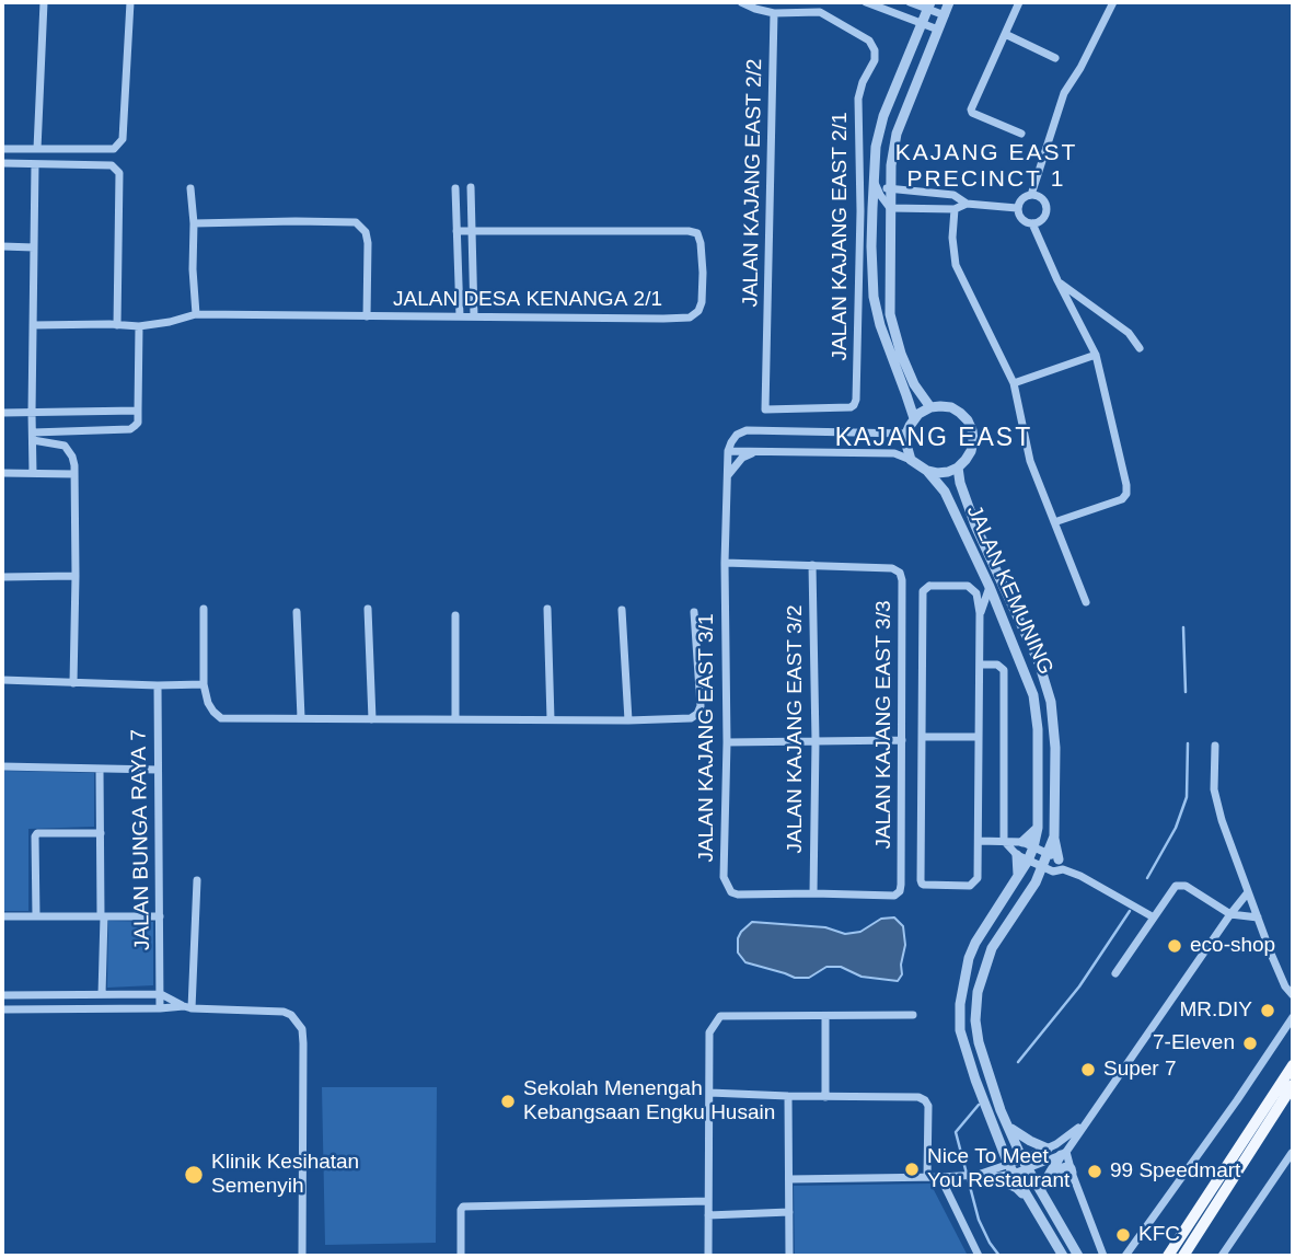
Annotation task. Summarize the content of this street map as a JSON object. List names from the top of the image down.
{
  "streets": {
    "street": [
      "JALAN KAJANG EAST 2/2",
      "JALAN KAJANG EAST 2/1",
      "JALAN DESA KENANGA 2/1",
      "JALAN KEMUNING",
      "JALAN KAJANG EAST 3/3",
      "JALAN KAJANG EAST 3/2",
      "JALAN KAJANG EAST 3/1",
      "JALAN BUNGA RAYA 7"
    ]
  },
  "crossings": [
    ["JALAN KAJANG EAST 2/2", "JALAN KAJANG EAST 2/1"],
    ["JALAN KAJANG EAST 3/3", "JALAN KAJANG EAST 3/2"],
    ["JALAN KAJANG EAST 3/3", "JALAN KAJANG EAST 3/1"],
    ["JALAN KAJANG EAST 3/2", "JALAN KAJANG EAST 3/1"]
  ],
  "districts": ["KAJANG EAST PRECINCT 1", "KAJANG EAST"],
  "places": [
    "eco-shop",
    "MR.DIY",
    "7-Eleven",
    "Super 7",
    "Sekolah Menengah Kebangsaan Engku Husain",
    "Nice To Meet You Restaurant",
    "99 Speedmart",
    "Klinik Kesihatan Semenyih",
    "KFC"
  ]
}
